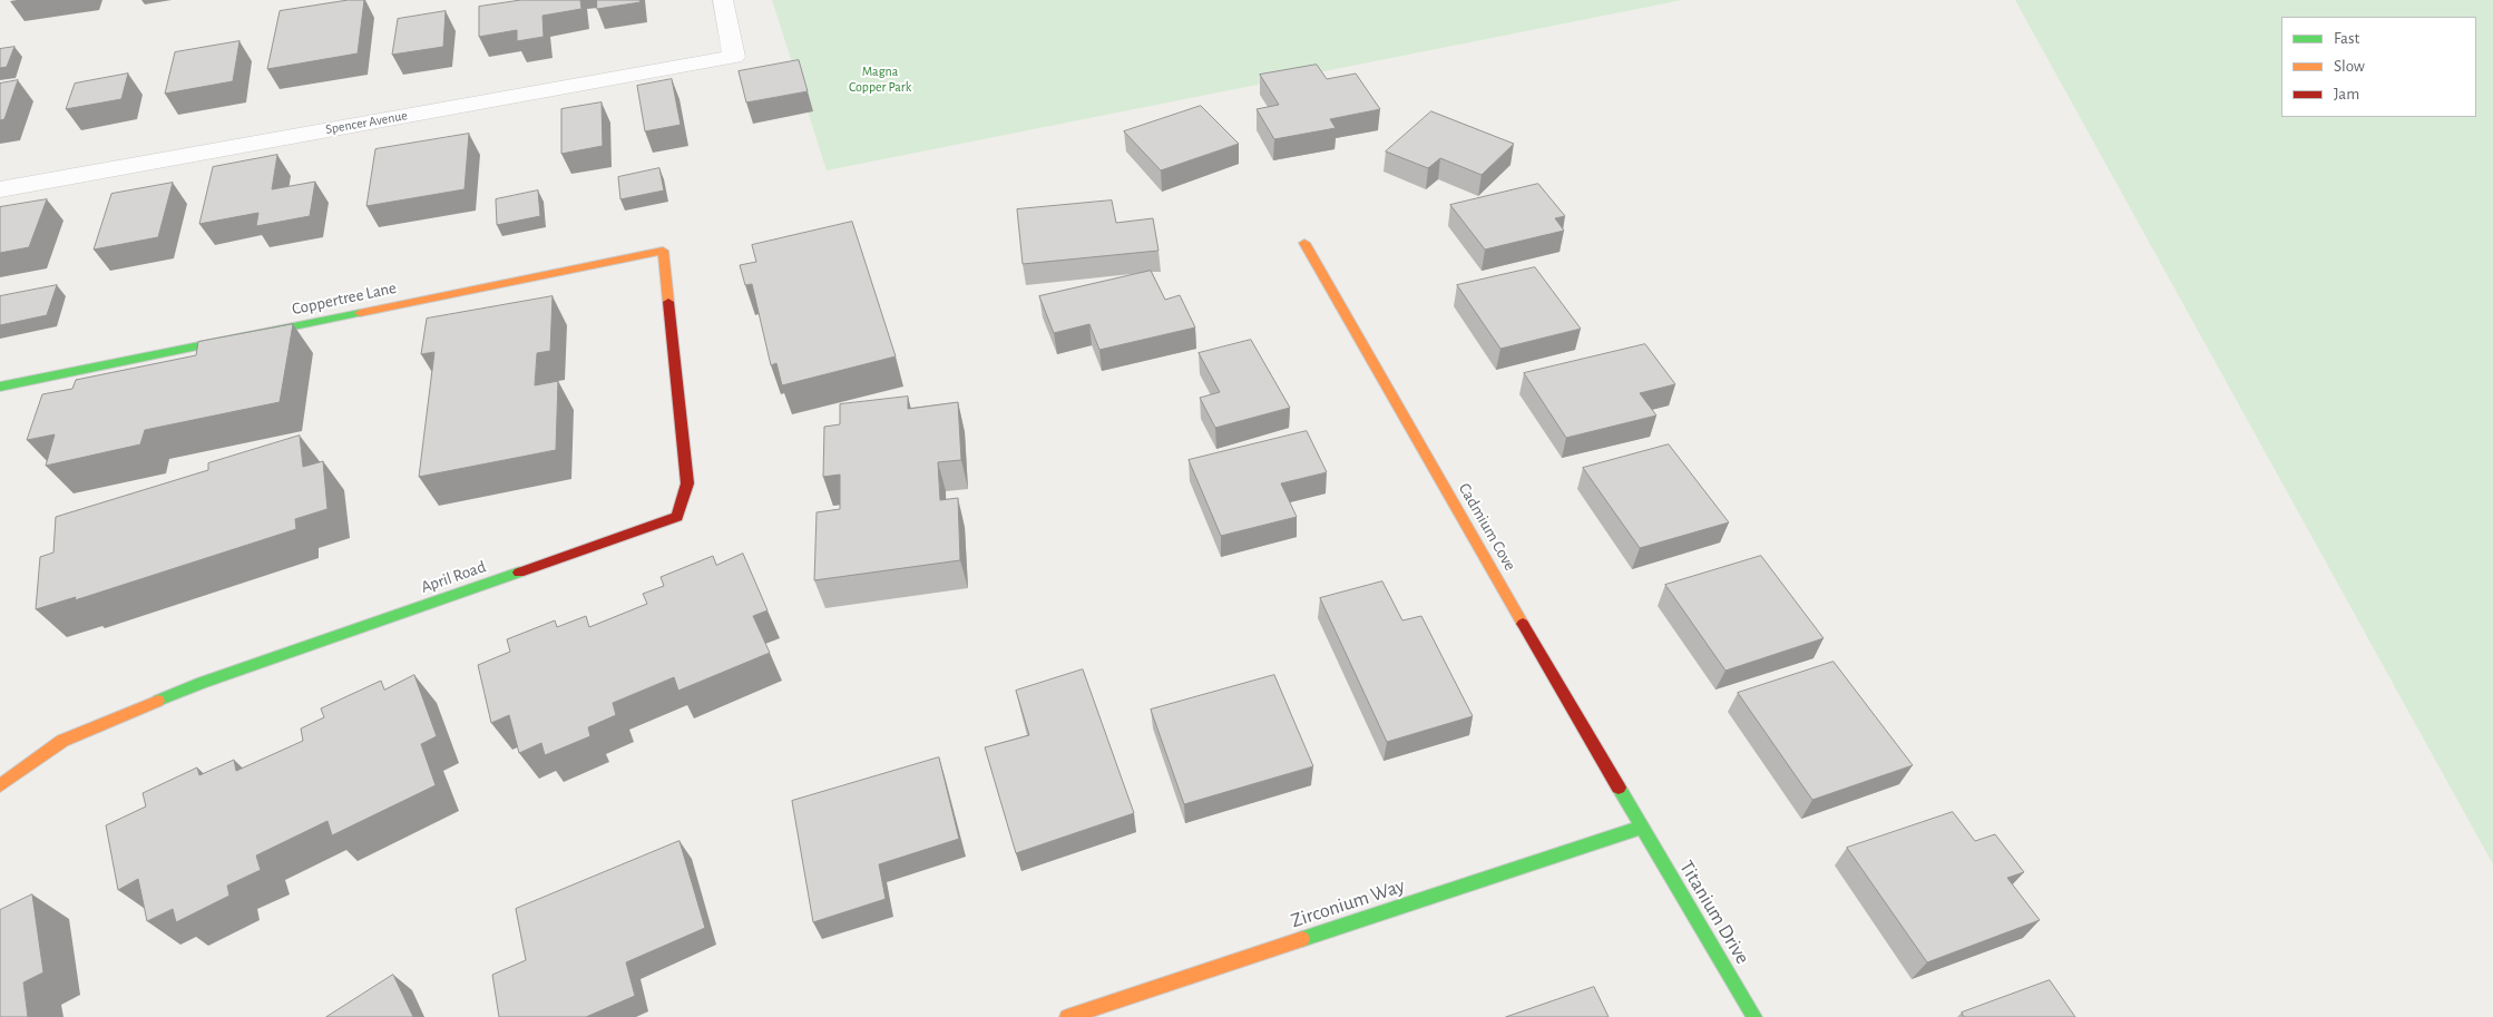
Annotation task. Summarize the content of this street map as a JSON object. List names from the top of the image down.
{
  "streets": {
    "street": [
      "Spencer Avenue",
      "Coppertree Lane",
      "Cadmium Cove",
      "April Road",
      "Zirconium Way",
      "Titanium Drive"
    ]
  },
  "crossings": [
    ["Coppertree Lane", "April Road"],
    ["Cadmium Cove", "Zirconium Way"],
    ["Cadmium Cove", "Titanium Drive"],
    ["Zirconium Way", "Titanium Drive"]
  ],
  "parks": ["Magna Copper Park"],
  "legend": ["Fast", "Slow", "Jam"]
}
